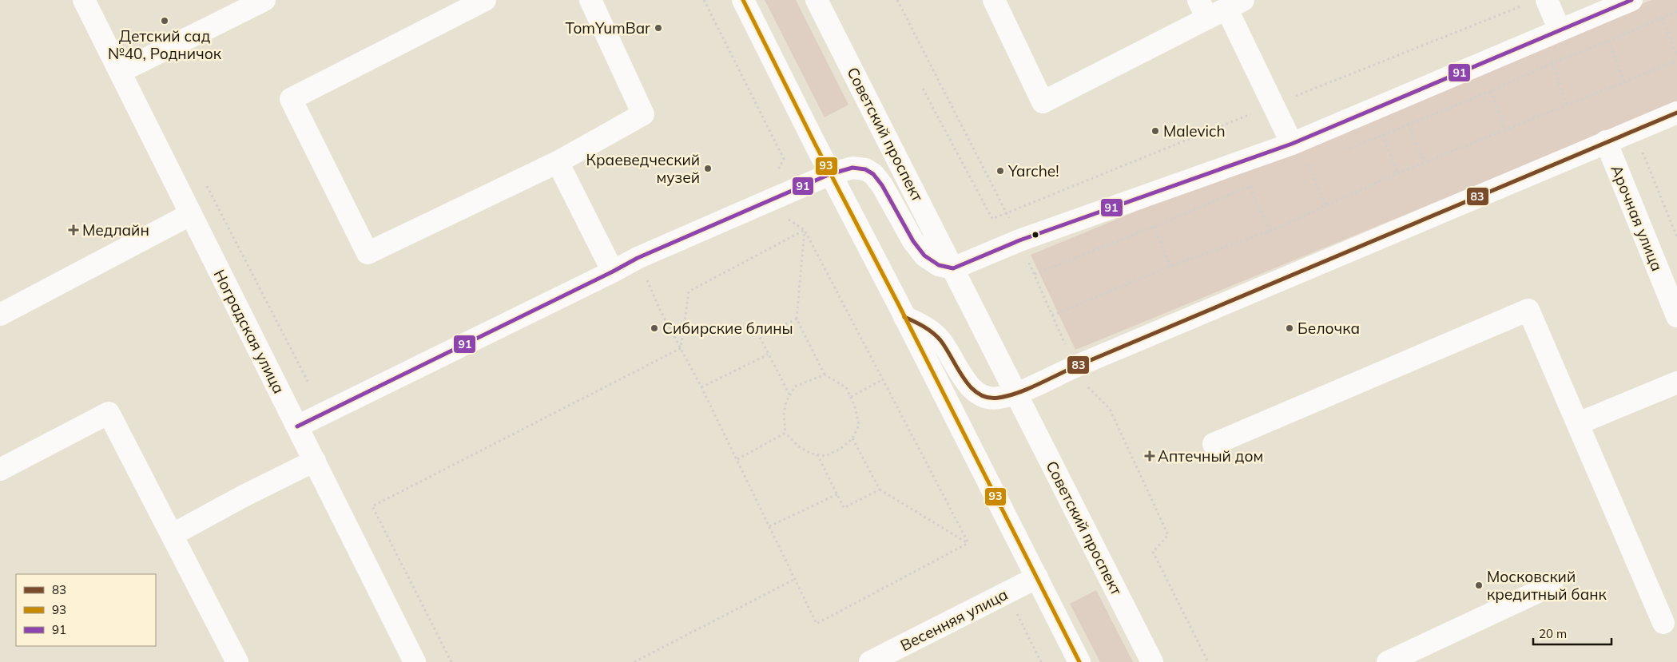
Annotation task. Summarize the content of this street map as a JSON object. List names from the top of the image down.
{
  "streets": {
    "street": [
      "Советский проспект",
      "Арочная улица",
      "Ноградская улица",
      "Весенняя улица"
    ]
  },
  "places": {
    "other": [
      "Детский сад №40, Родничок",
      "TomYumBar",
      "Malevich",
      "Краеведческий музей",
      "Yarche!",
      "Сибирские блины",
      "Белочка",
      "Московский кредитный банк"
    ],
    "health": ["Медлайн", "Аптечный дом"]
  },
  "lines": ["transit line 93", "transit line 91", "transit line 83"],
  "legend": ["83", "93", "91"],
  "scale_bar": "20 m"
}
